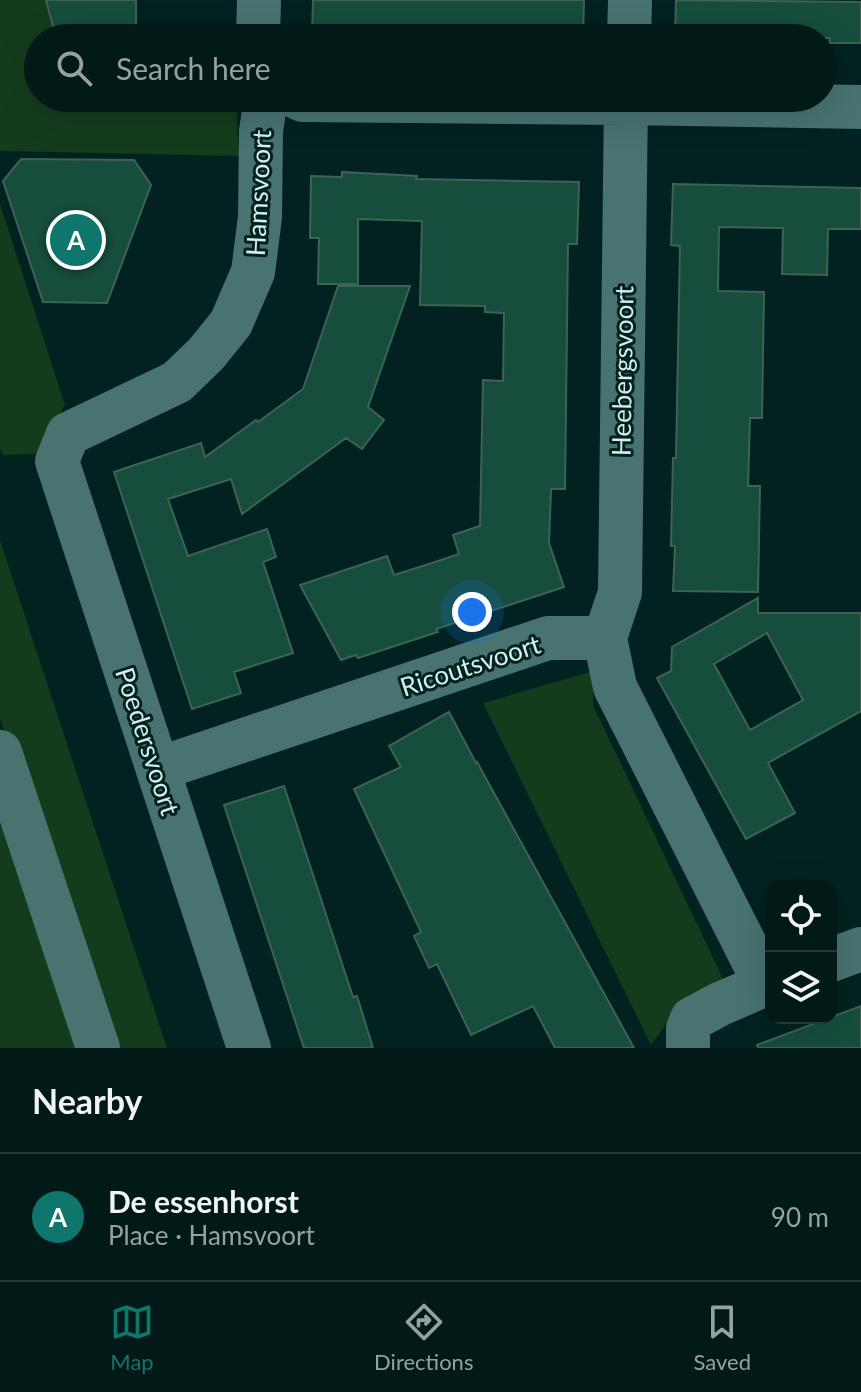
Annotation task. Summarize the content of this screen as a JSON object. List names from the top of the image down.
{
  "streets": {
    "street": [
      "Hamsvoort",
      "Heebergsvoort",
      "Ricoutsvoort",
      "Poedersvoort"
    ]
  },
  "crossings": [
    ["Hamsvoort", "Poedersvoort"],
    ["Heebergsvoort", "Ricoutsvoort"],
    ["Ricoutsvoort", "Poedersvoort"]
  ],
  "page": {
    "search": "Search here",
    "pins": "A",
    "heading": "Nearby",
    "list": [
      {
        "mark": "A",
        "name": "De essenhorst",
        "note": "Place · Hamsvoort",
        "value": "90 m"
      }
    ],
    "nav": ["Map", "Directions", "Saved"]
  }
}
